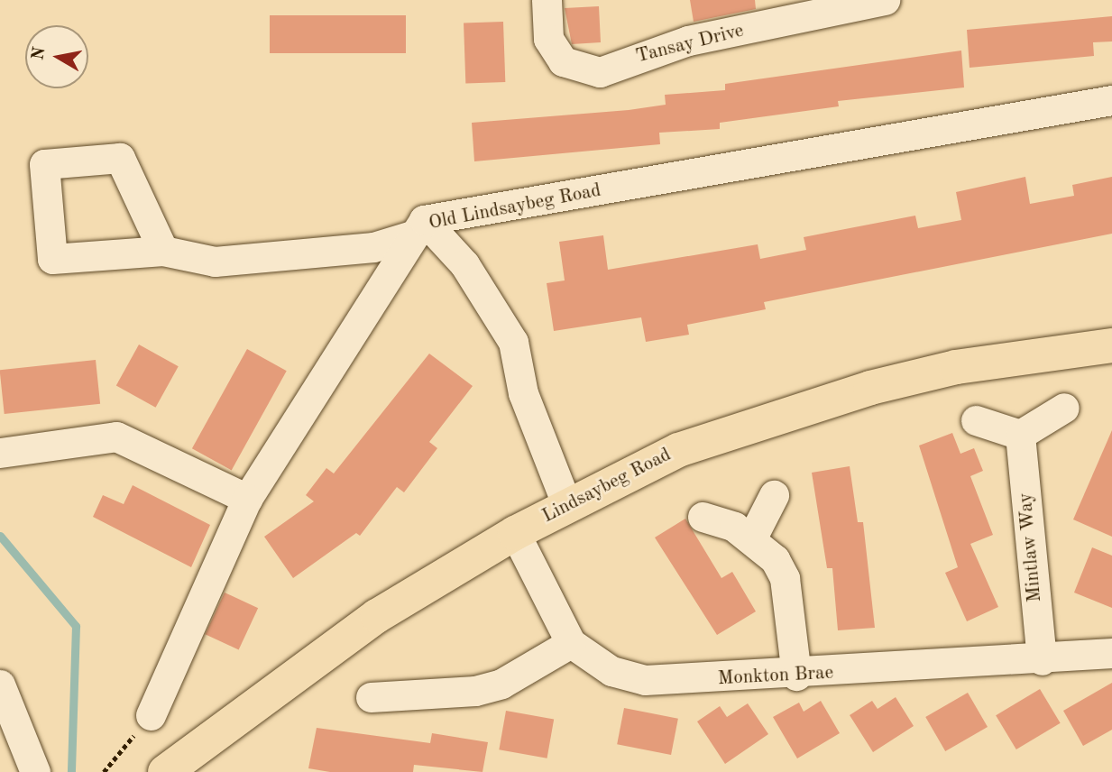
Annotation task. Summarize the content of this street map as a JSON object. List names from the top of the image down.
{
  "streets": {
    "main road": ["Lindsaybeg Road"],
    "street": [
      "Tansay Drive",
      "Old Lindsaybeg Road",
      "Mintlaw Way",
      "Monkton Brae"
    ]
  },
  "crossings": [
    ["Lindsaybeg Road", "Monkton Brae"],
    ["Mintlaw Way", "Monkton Brae"]
  ],
  "north": "left"
}
